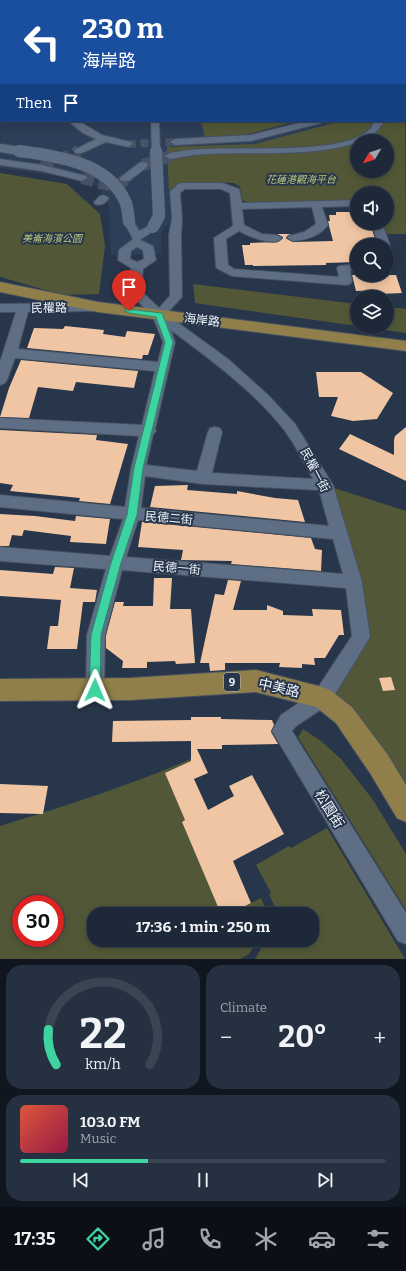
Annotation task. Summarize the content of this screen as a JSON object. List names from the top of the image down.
{
  "streets": {
    "main road": ["海岸路", "9", "中美路"],
    "street": [
      "民權路",
      "民權一街",
      "民德二街",
      "民德一街",
      "松園街"
    ]
  },
  "crossings": [
    ["民權路", "海岸路"],
    ["海岸路", "民權一街"],
    ["民權一街", "民德二街"],
    ["民權一街", "民德一街"],
    ["民權一街", "中美路"],
    ["民權一街", "松園街"],
    ["中美路", "松園街"]
  ],
  "parks": ["花蓮港觀海平台", "美崙海濱公園"],
  "north": "bottom left",
  "page": {
    "turn": ["230 m", "海岸路"],
    "then": "Then",
    "limit": "30",
    "trip": "17:36 · 1 min · 250 m",
    "tile": "Climate",
    "heat": ["−", "20°", "+"],
    "song": ["103.0 FM", "Music"],
    "tabs": "17:35",
    "gauge": ["22", "km/h"]
  }
}
